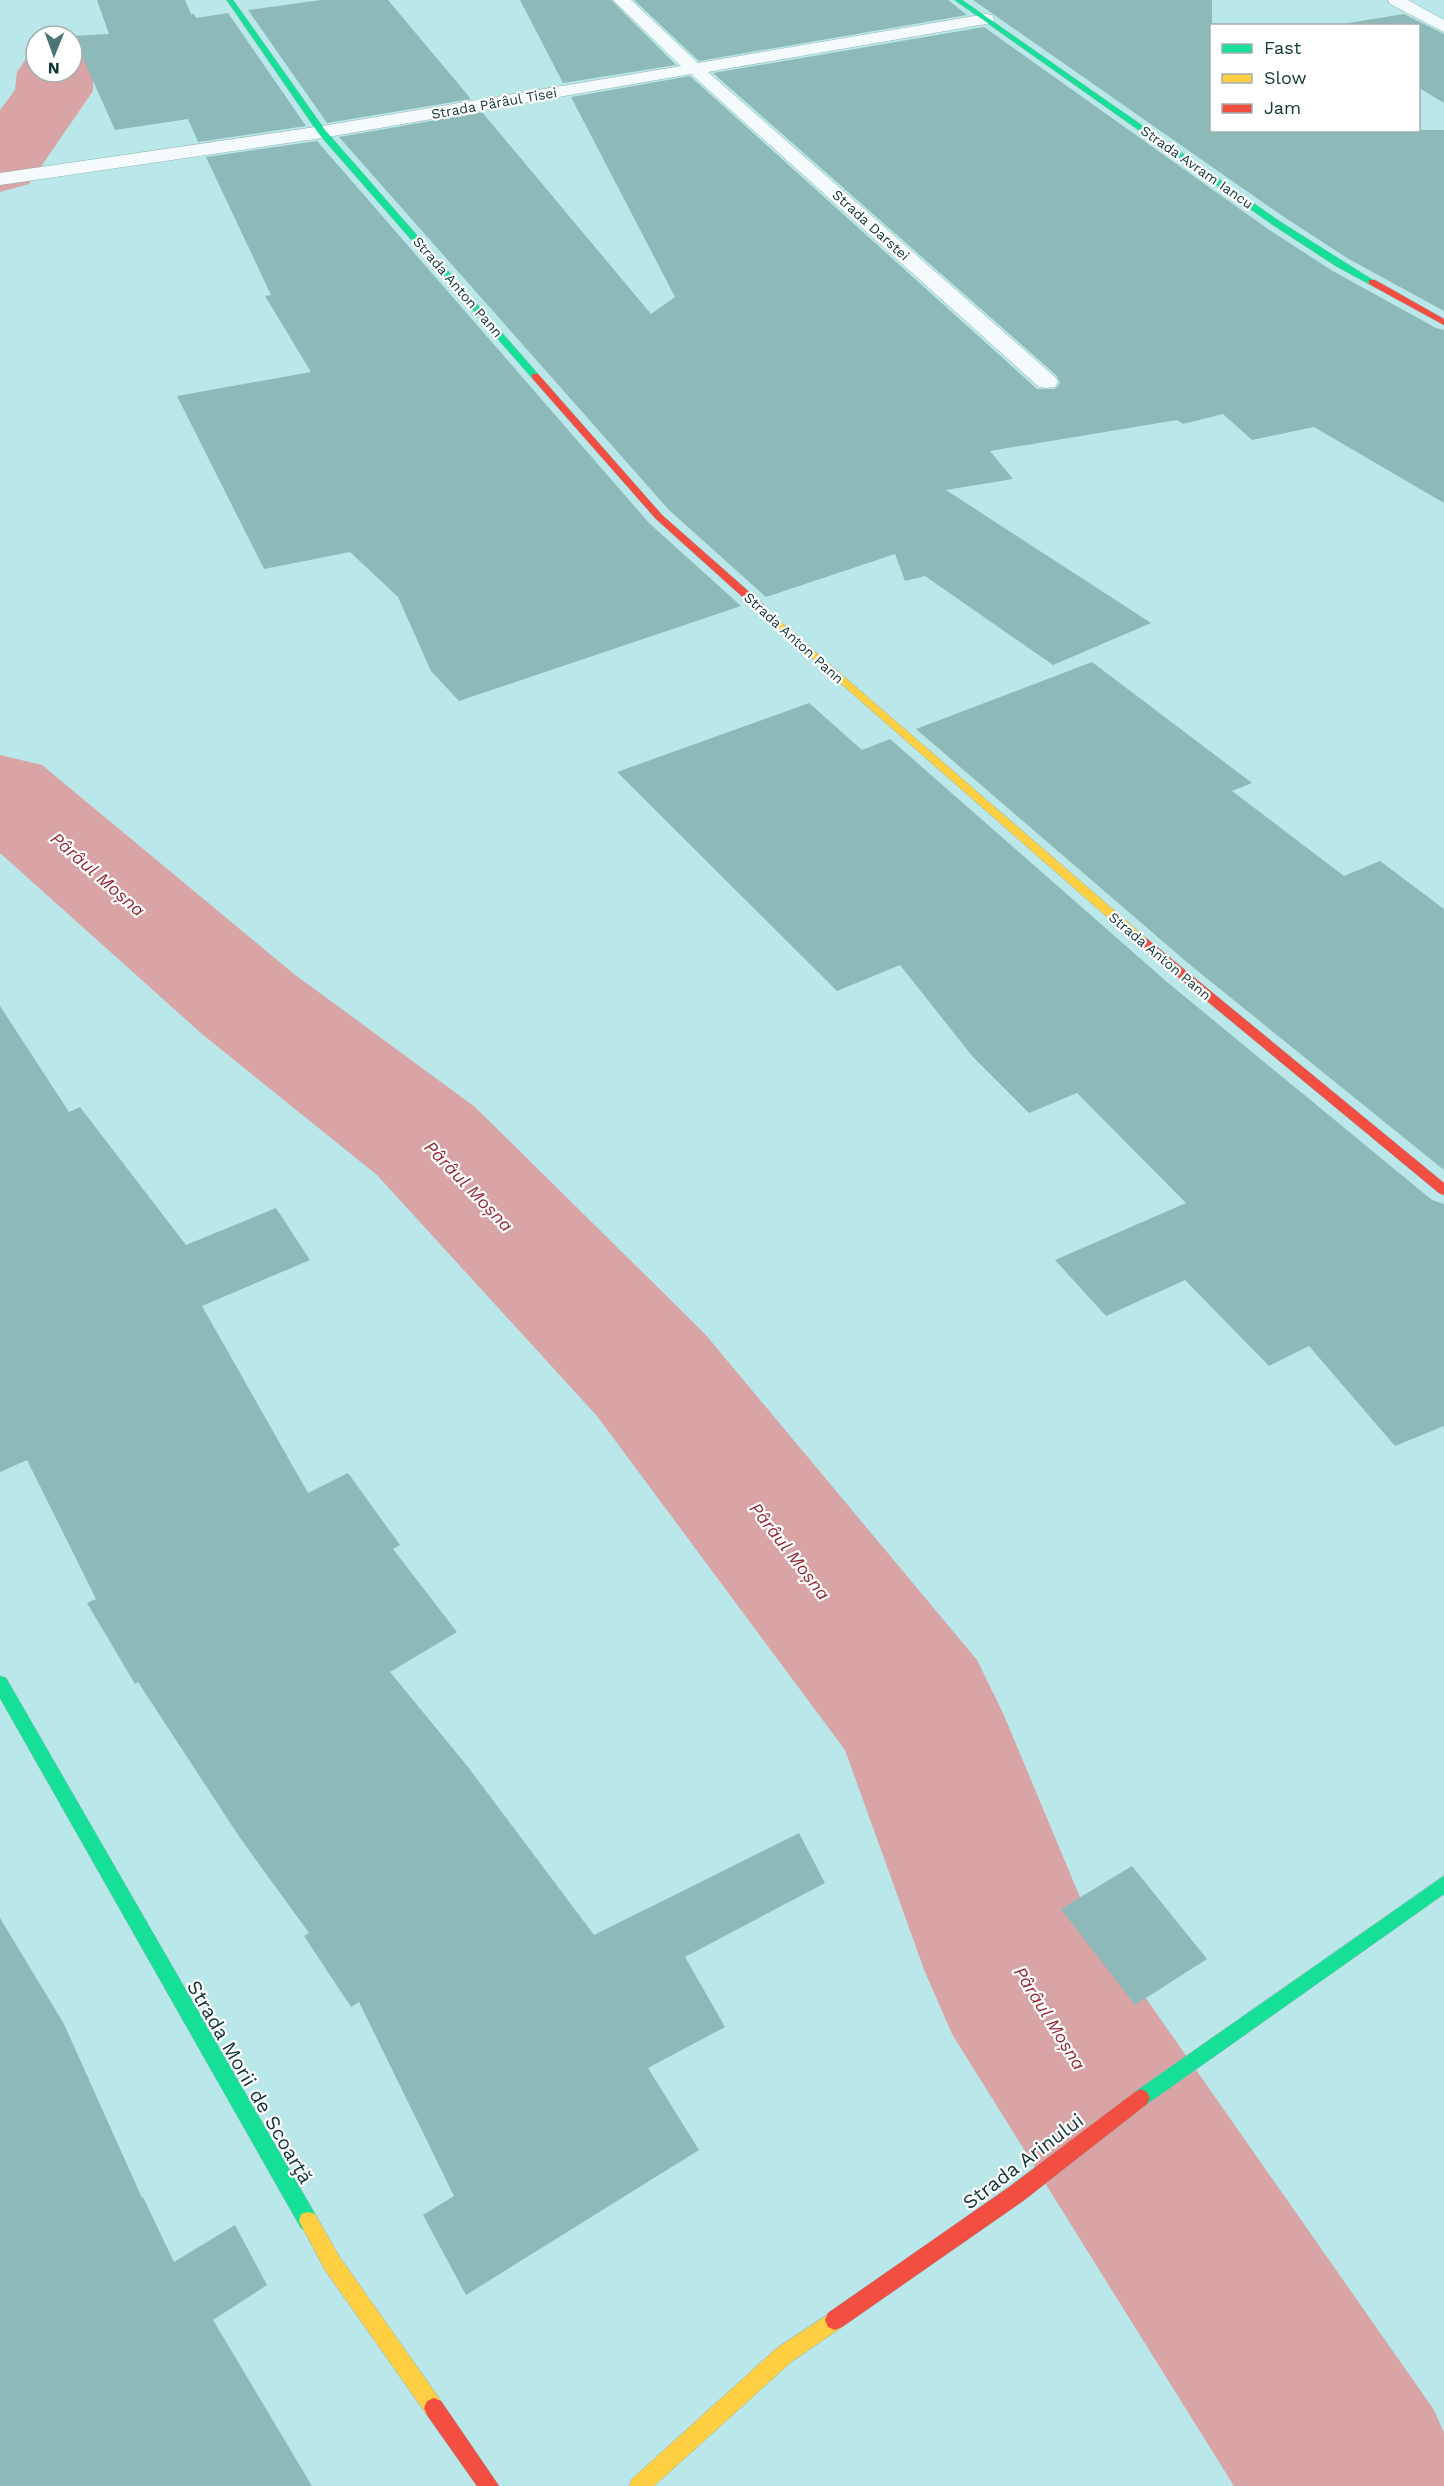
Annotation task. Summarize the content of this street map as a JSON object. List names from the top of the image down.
{
  "streets": {
    "street": [
      "Strada Pârâul Tisei",
      "Strada Avram Iancu",
      "Strada Darstei",
      "Strada Anton Pann",
      "Strada Morii de Scoarţă",
      "Strada Arinului"
    ]
  },
  "crossings": [
    ["Strada Pârâul Tisei", "Strada Avram Iancu"],
    ["Strada Pârâul Tisei", "Strada Darstei"],
    ["Strada Pârâul Tisei", "Strada Anton Pann"]
  ],
  "water": ["Pârâul Moșna"],
  "legend": ["Fast", "Slow", "Jam"],
  "north": "bottom"
}
